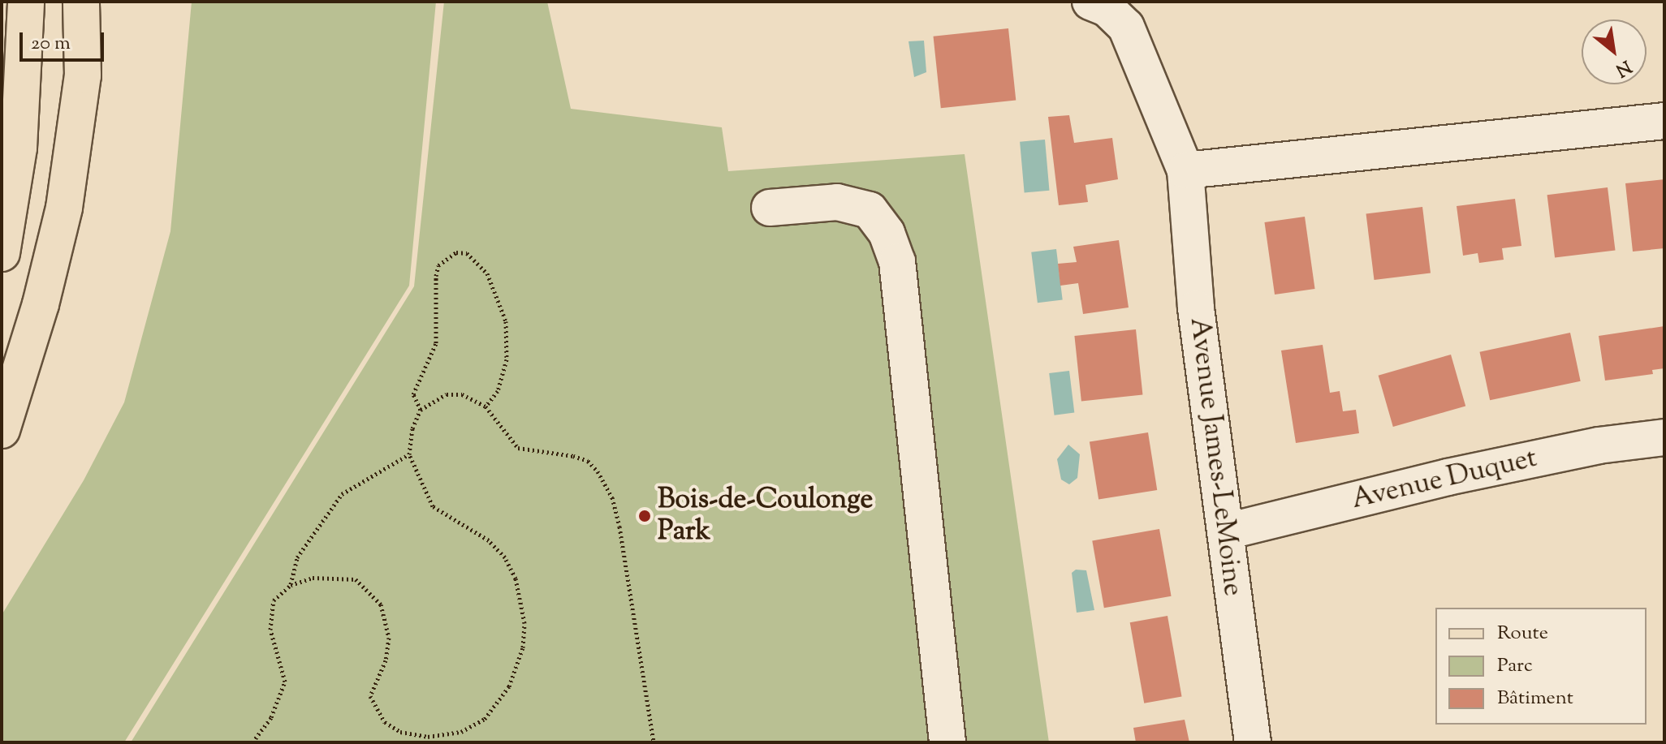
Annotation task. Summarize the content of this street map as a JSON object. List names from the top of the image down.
{
  "streets": {
    "street": ["Avenue James-LeMoine", "Avenue Duquet"]
  },
  "crossings": [
    ["Avenue James-LeMoine", "Avenue Duquet"]
  ],
  "places": ["Bois-de-Coulonge Park"],
  "legend": ["Route", "Parc", "Bâtiment"],
  "scale_bar": "20 m",
  "north": "bottom right"
}
